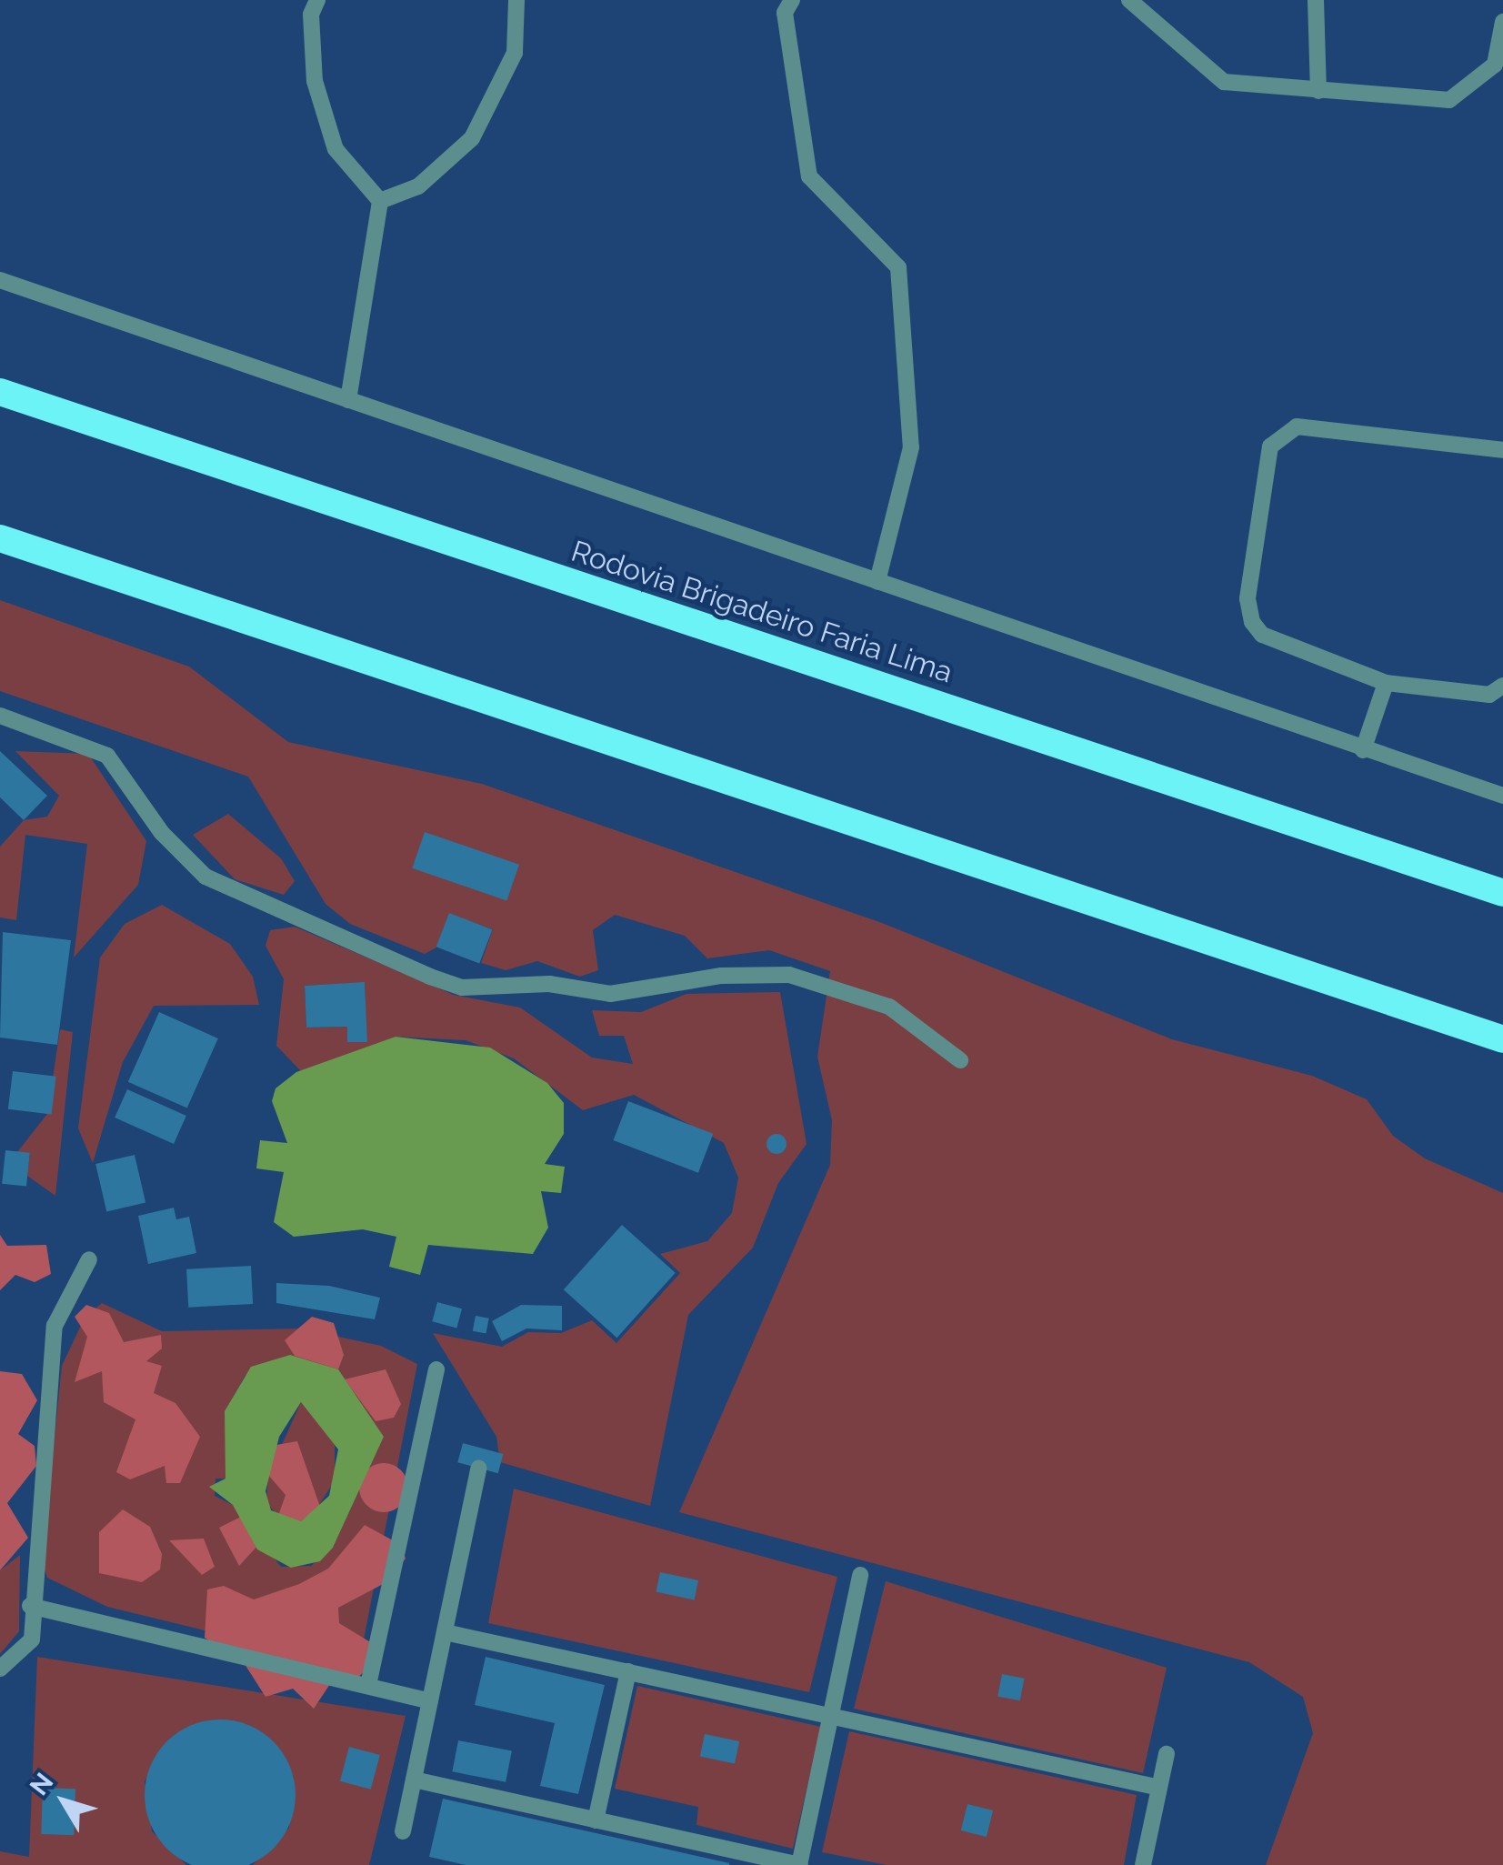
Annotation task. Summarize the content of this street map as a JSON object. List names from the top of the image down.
{
  "streets": {
    "highway": ["Rodovia Brigadeiro Faria Lima"]
  },
  "north": "top left"
}
